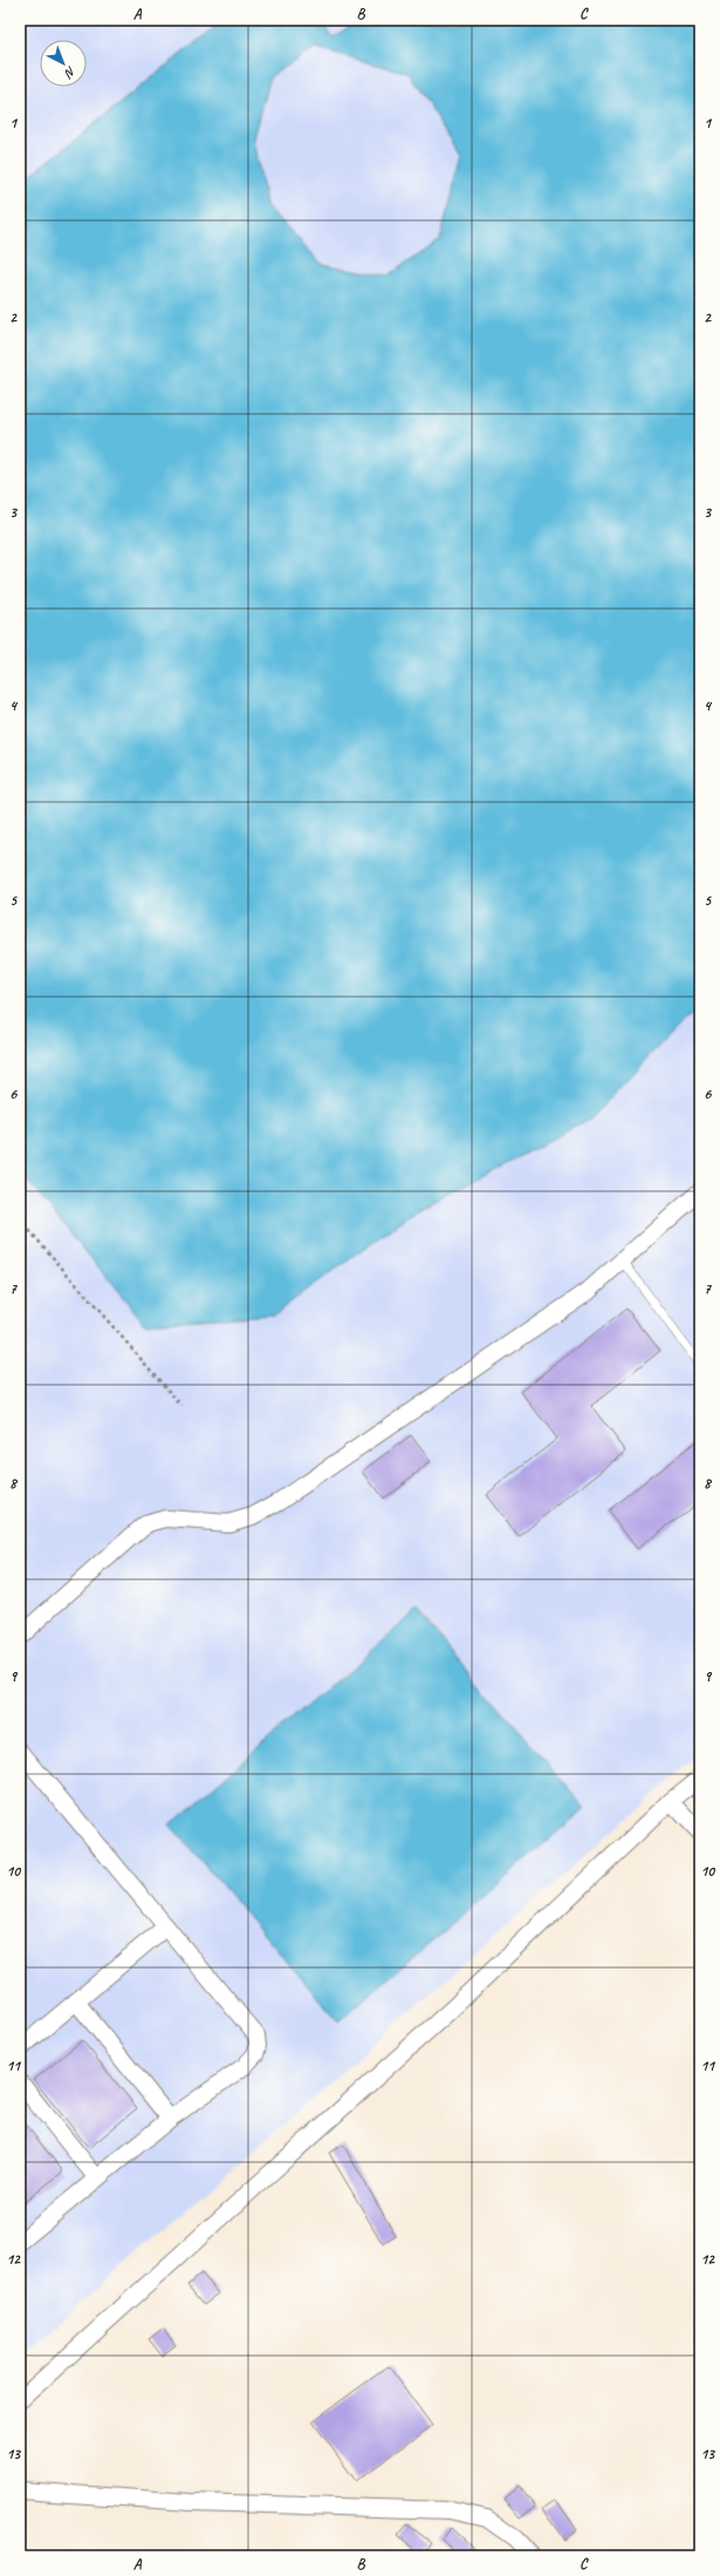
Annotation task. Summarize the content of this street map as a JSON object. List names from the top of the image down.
{
  "north": "bottom right",
  "grid": {
    "columns": ["A", "B", "C"],
    "rows": [
      "1",
      "2",
      "3",
      "4",
      "5",
      "6",
      "7",
      "8",
      "9",
      "10",
      "11",
      "12",
      "13"
    ]
  }
}
